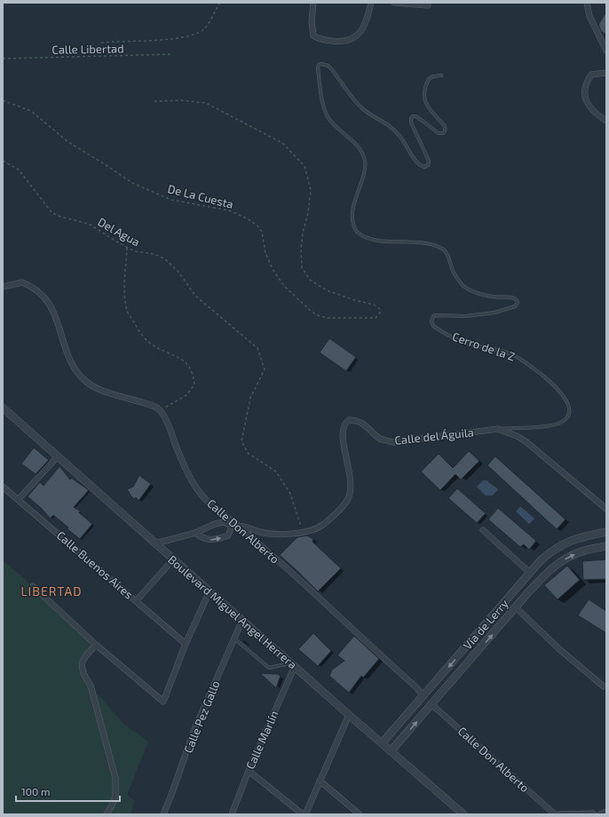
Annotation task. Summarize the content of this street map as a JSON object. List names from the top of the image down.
{
  "streets": {
    "street": [
      "Calle del Águila",
      "Calle Don Alberto",
      "Calle Buenos Aires",
      "Boulevard Miguel Angel Herrera",
      "Vía de Lerry",
      "Calle Pez Gallo",
      "Calle Marlín"
    ],
    "lane": ["Cerro de la Z"],
    "path": ["Calle Libertad", "De La Cuesta", "Del Agua"]
  },
  "crossings": [
    ["Del Agua", "Calle del Águila"],
    ["Cerro de la Z", "Calle del Águila"],
    ["Calle del Águila", "Calle Don Alberto"],
    ["Calle Don Alberto", "Vía de Lerry"],
    ["Boulevard Miguel Angel Herrera", "Vía de Lerry"],
    ["Boulevard Miguel Angel Herrera", "Calle Pez Gallo"],
    ["Boulevard Miguel Angel Herrera", "Calle Marlín"]
  ],
  "districts": ["LIBERTAD"],
  "scale_bar": "100 m"
}
